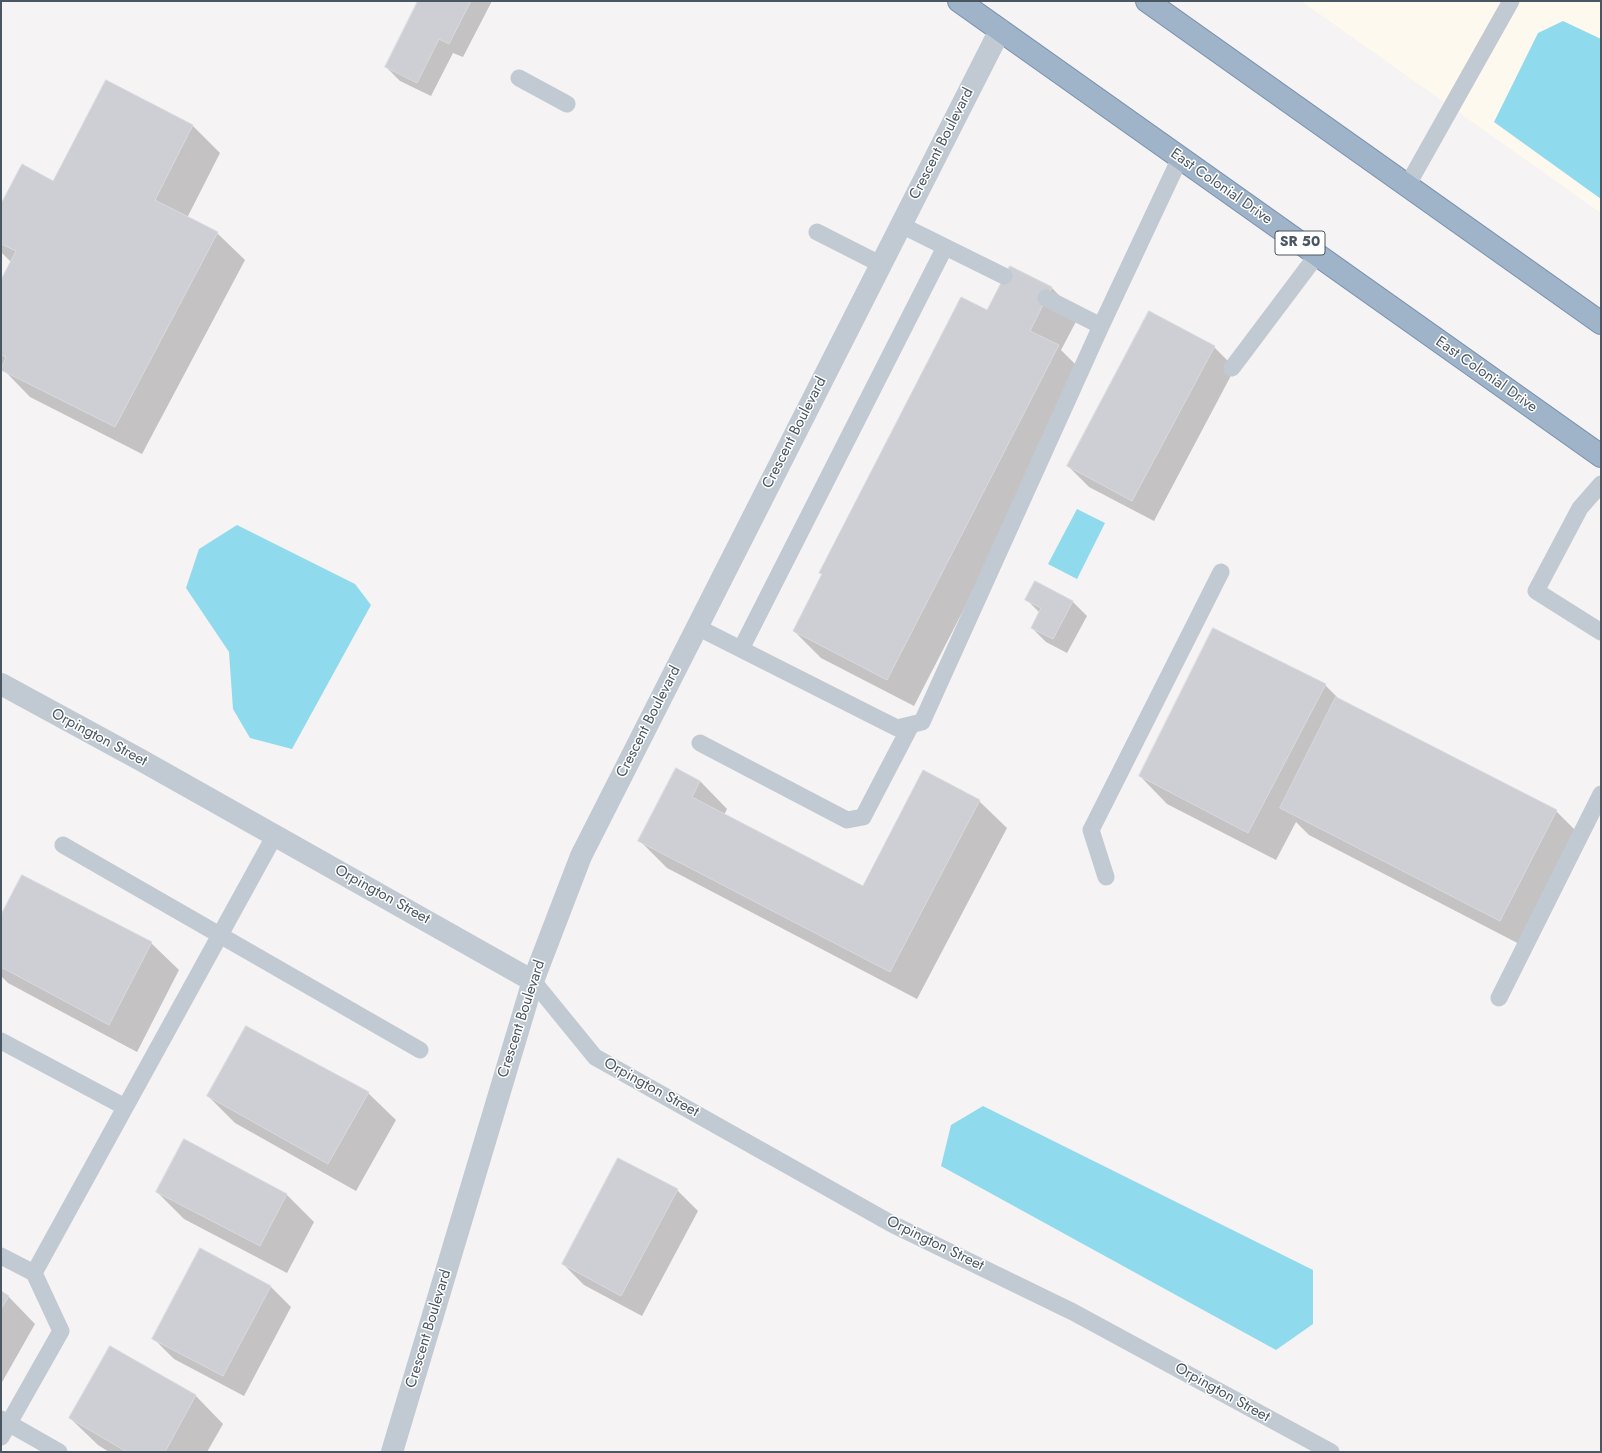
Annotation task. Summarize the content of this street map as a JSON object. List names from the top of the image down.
{
  "streets": {
    "highway": ["East Colonial Drive", "SR 50"],
    "street": ["Crescent Boulevard", "Orpington Street"]
  },
  "crossings": [
    ["Crescent Boulevard", "East Colonial Drive"],
    ["Crescent Boulevard", "Orpington Street"]
  ]
}
